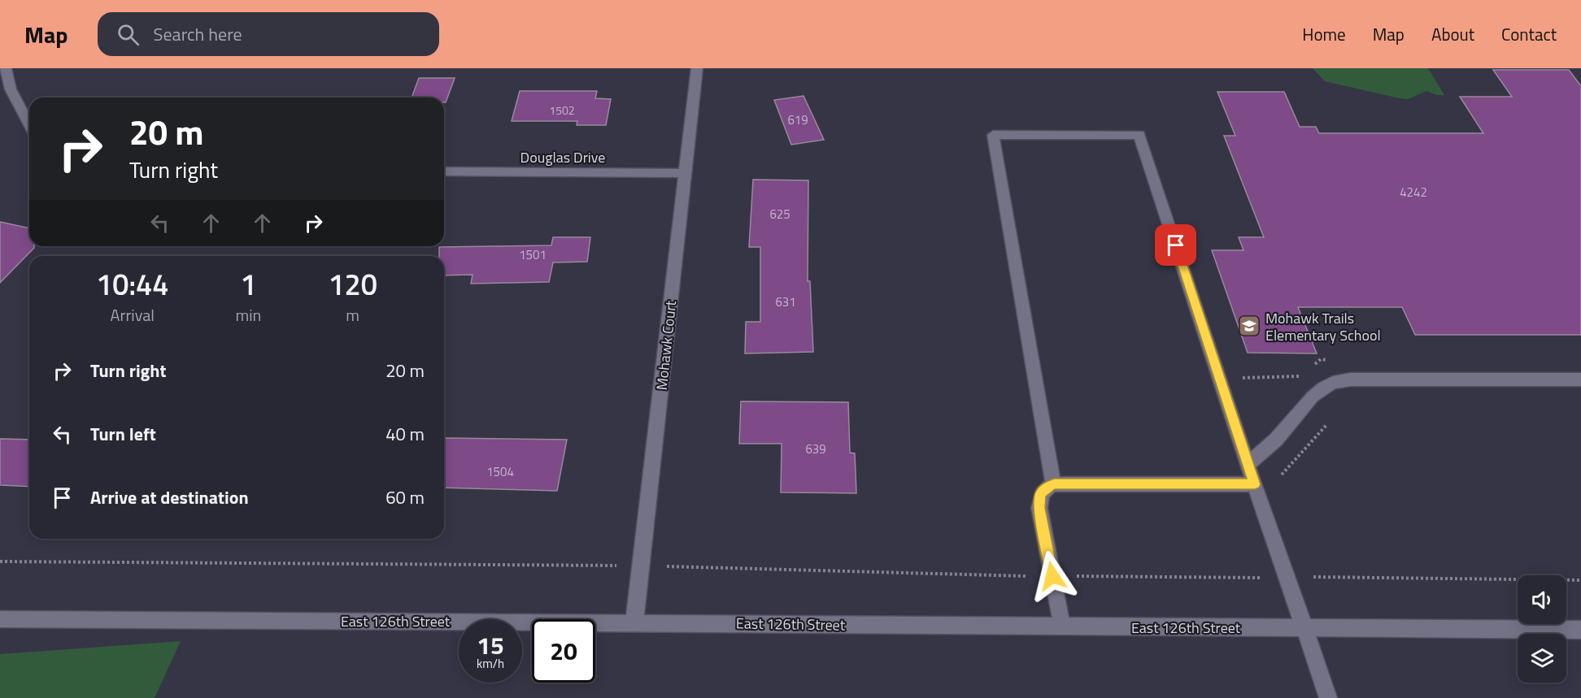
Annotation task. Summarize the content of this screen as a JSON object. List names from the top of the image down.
{
  "streets": {
    "street": ["Douglas Drive", "Mohawk Court", "East 126th Street"]
  },
  "crossings": [
    ["Douglas Drive", "Mohawk Court"],
    ["Mohawk Court", "East 126th Street"]
  ],
  "places": {
    "school or university": ["Mohawk Trails Elementary School"]
  },
  "house_numbers": [
    "1502",
    "619",
    "4242",
    "625",
    "1501",
    "631",
    "639",
    "1504"
  ],
  "page": {
    "header": "Map",
    "search": "Search here",
    "nav": [
      "Home",
      "Map",
      "About",
      "Contact"
    ],
    "turn": ["20 m", "Turn right"],
    "eta": [
      "10:44",
      "Arrival",
      "1",
      "min",
      "120",
      "m"
    ],
    "list": [
      {
        "name": "Turn right",
        "value": "20 m"
      },
      {
        "name": "Turn left",
        "value": "40 m"
      },
      {
        "name": "Arrive at destination",
        "value": "60 m"
      }
    ],
    "speed": "15 km/h",
    "limit": "20"
  }
}
